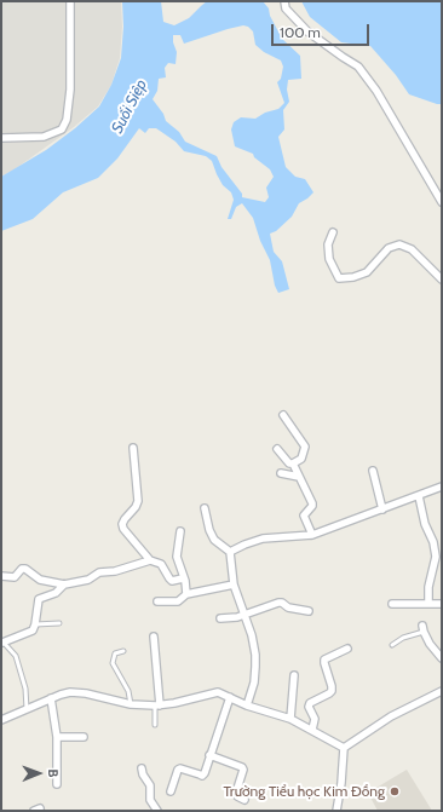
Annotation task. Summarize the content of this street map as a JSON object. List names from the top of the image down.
{
  "water": ["Suối Siệp"],
  "places": ["Trường Tiểu học Kim Đồng"],
  "scale_bar": "100 m",
  "north": "right"
}
